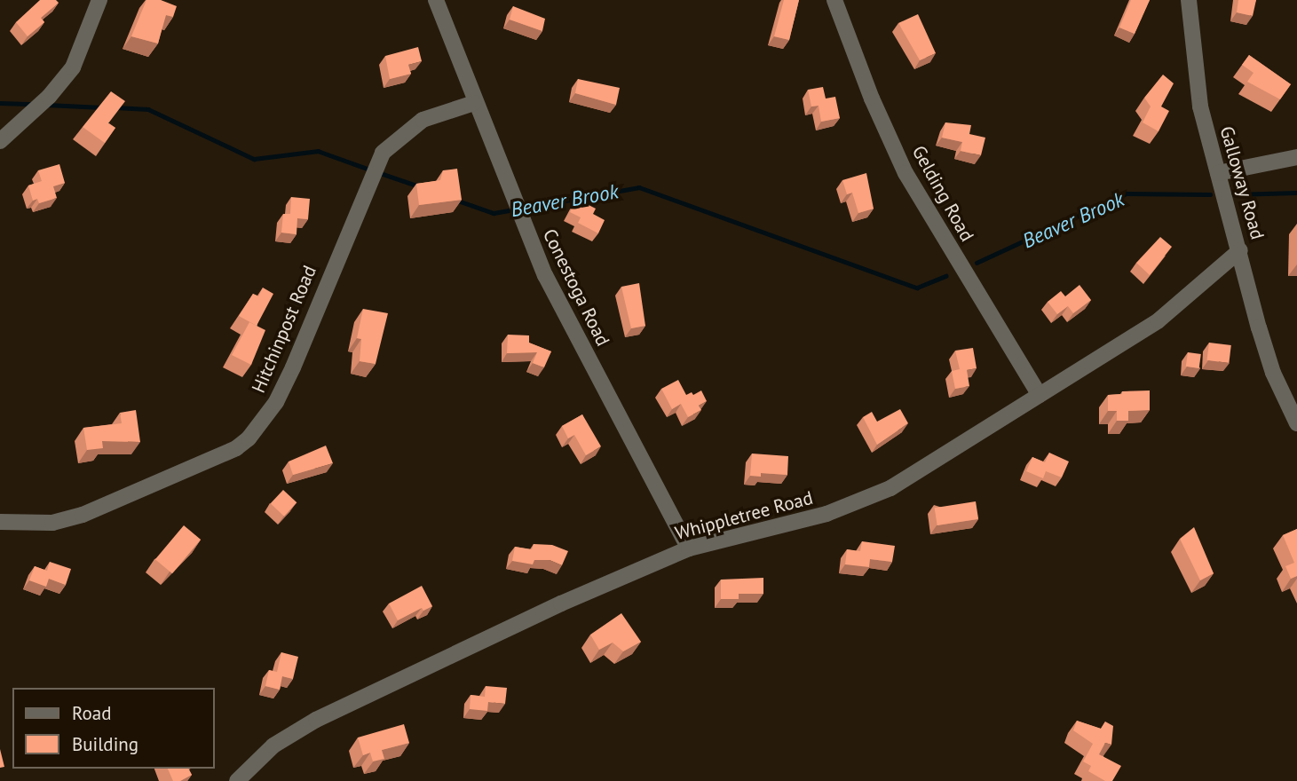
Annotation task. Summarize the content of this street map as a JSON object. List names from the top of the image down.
{
  "streets": {
    "street": [
      "Galloway Road",
      "Gelding Road",
      "Conestoga Road",
      "Hitchinpost Road",
      "Whippletree Road"
    ]
  },
  "crossings": [
    ["Galloway Road", "Whippletree Road"],
    ["Gelding Road", "Whippletree Road"],
    ["Conestoga Road", "Hitchinpost Road"],
    ["Conestoga Road", "Whippletree Road"]
  ],
  "water": ["Beaver Brook"],
  "legend": ["Road", "Building"]
}
